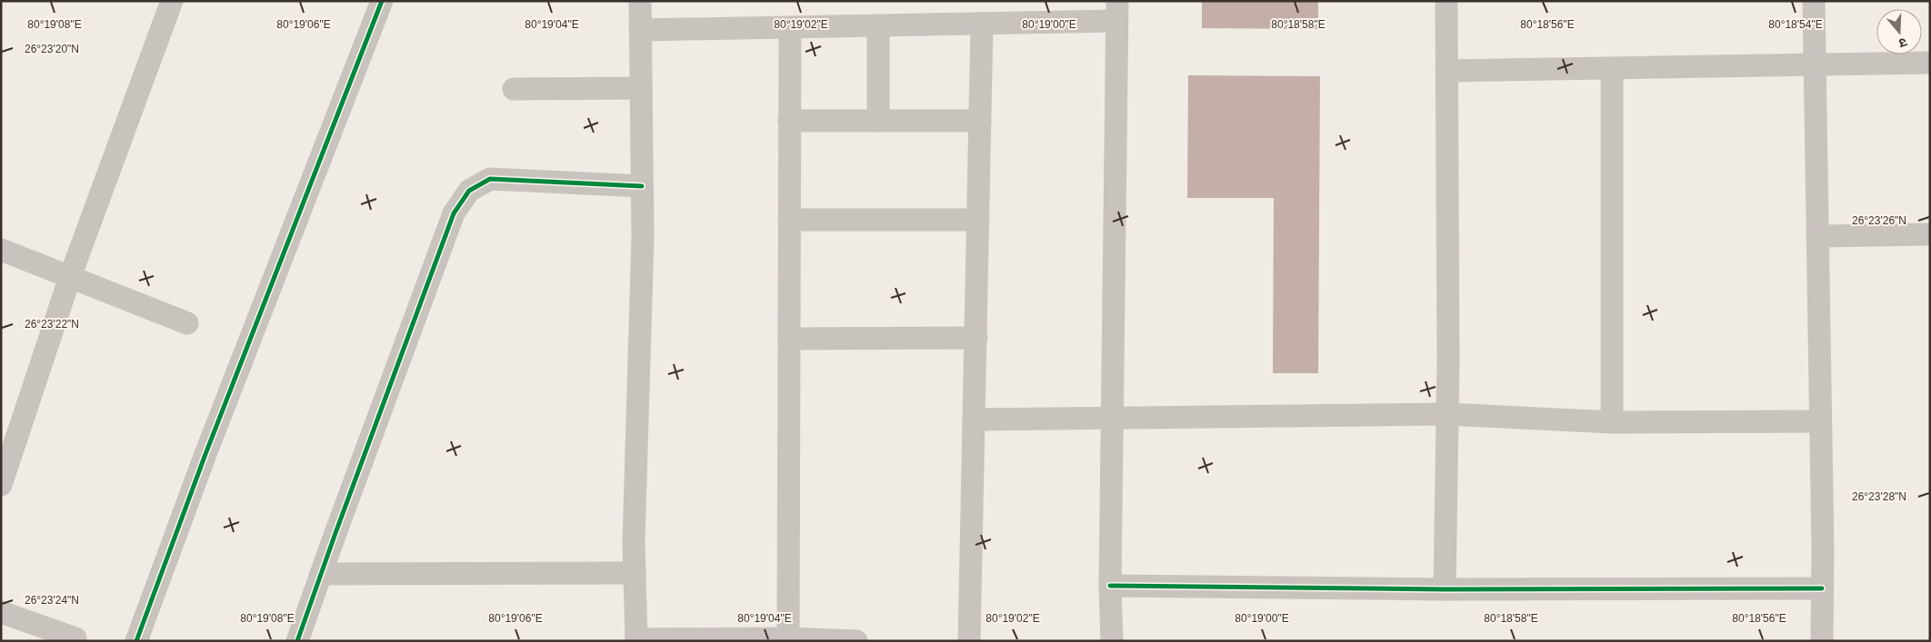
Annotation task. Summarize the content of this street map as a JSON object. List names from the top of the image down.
{
  "north": "bottom",
  "coordinates": [
    "80°18'54\"E",
    "80°19'08\"E",
    "80°19'06\"E",
    "80°19'04\"E",
    "80°19'02\"E",
    "80°19'00\"E",
    "80°18'58\"E",
    "80°18'56\"E",
    "26°23'20\"N",
    "26°23'26\"N",
    "26°23'22\"N",
    "26°23'28\"N",
    "26°23'24\"N"
  ]
}
